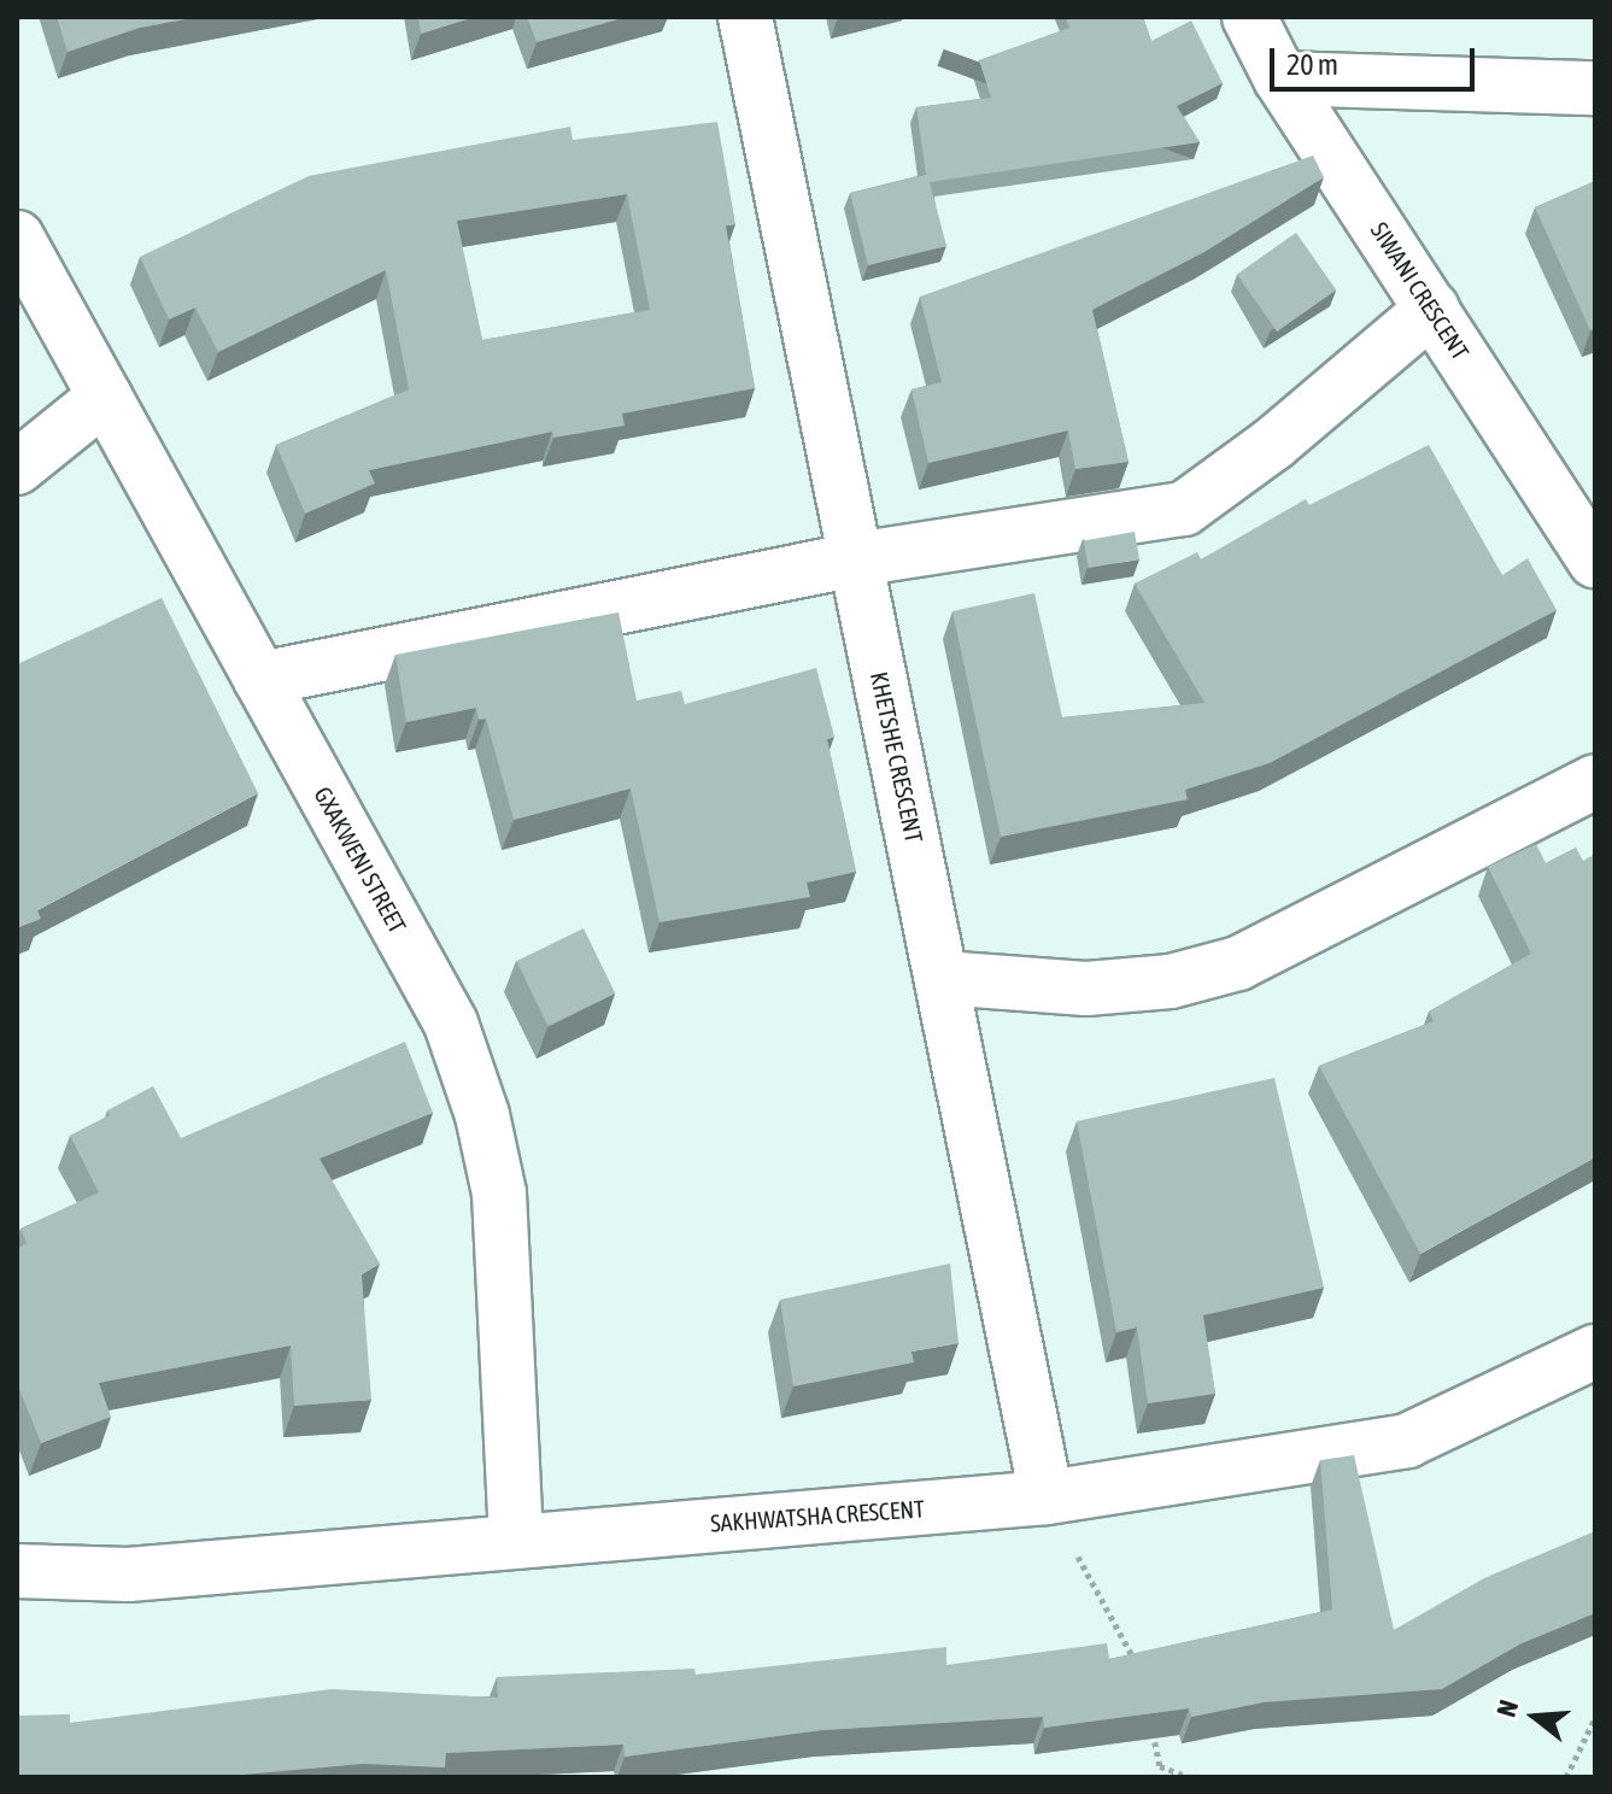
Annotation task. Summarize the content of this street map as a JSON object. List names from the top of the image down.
{
  "streets": {
    "street": [
      "SIWANI CRESCENT",
      "KHETSHE CRESCENT",
      "GXAKWENI STREET",
      "SAKHWATSHA CRESCENT"
    ]
  },
  "crossings": [
    ["KHETSHE CRESCENT", "SAKHWATSHA CRESCENT"],
    ["GXAKWENI STREET", "SAKHWATSHA CRESCENT"]
  ],
  "scale_bar": "20 m",
  "north": "left"
}
